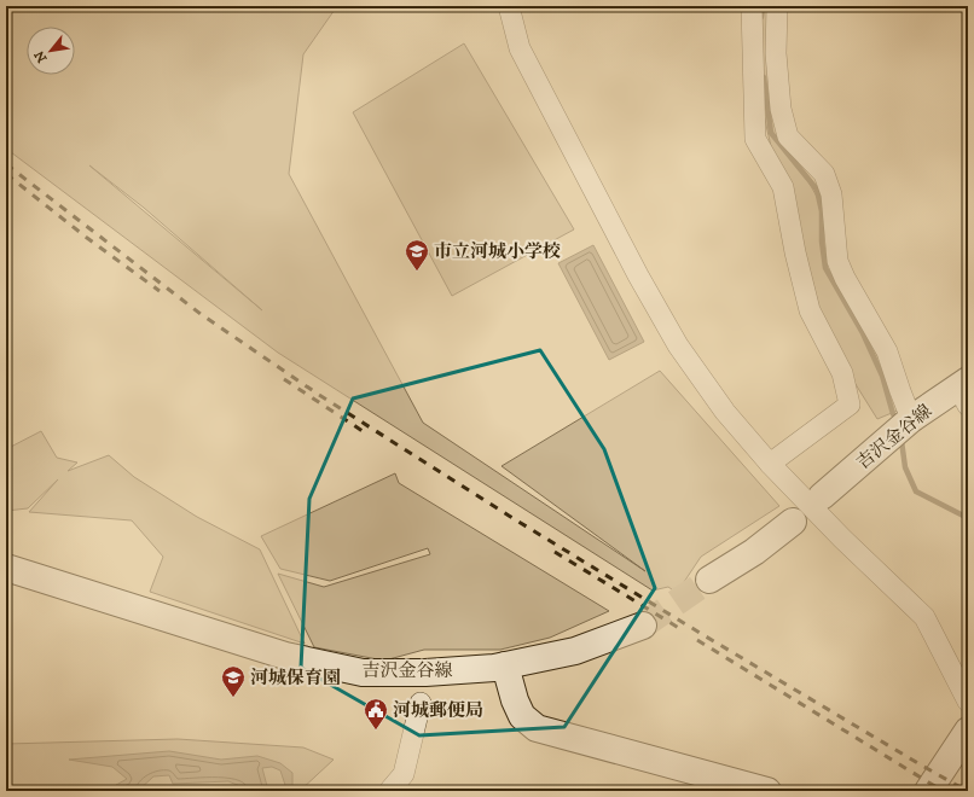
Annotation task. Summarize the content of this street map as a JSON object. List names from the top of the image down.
{
  "streets": {
    "main road": ["吉沢金谷線"]
  },
  "places": {
    "school or university": ["市立河城小学校", "河城保育園"],
    "public building": ["河城郵便局"]
  },
  "north": "bottom left"
}
